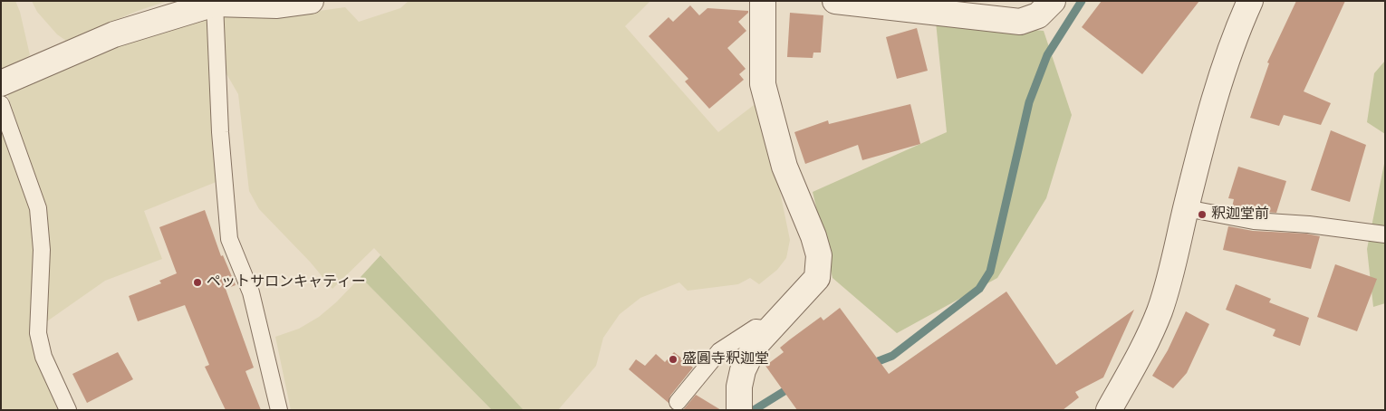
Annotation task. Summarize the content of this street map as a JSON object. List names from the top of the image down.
{
  "places": ["釈迦堂前", "ペットサロンキャティー", "盛圓寺釈迦堂"]
}
